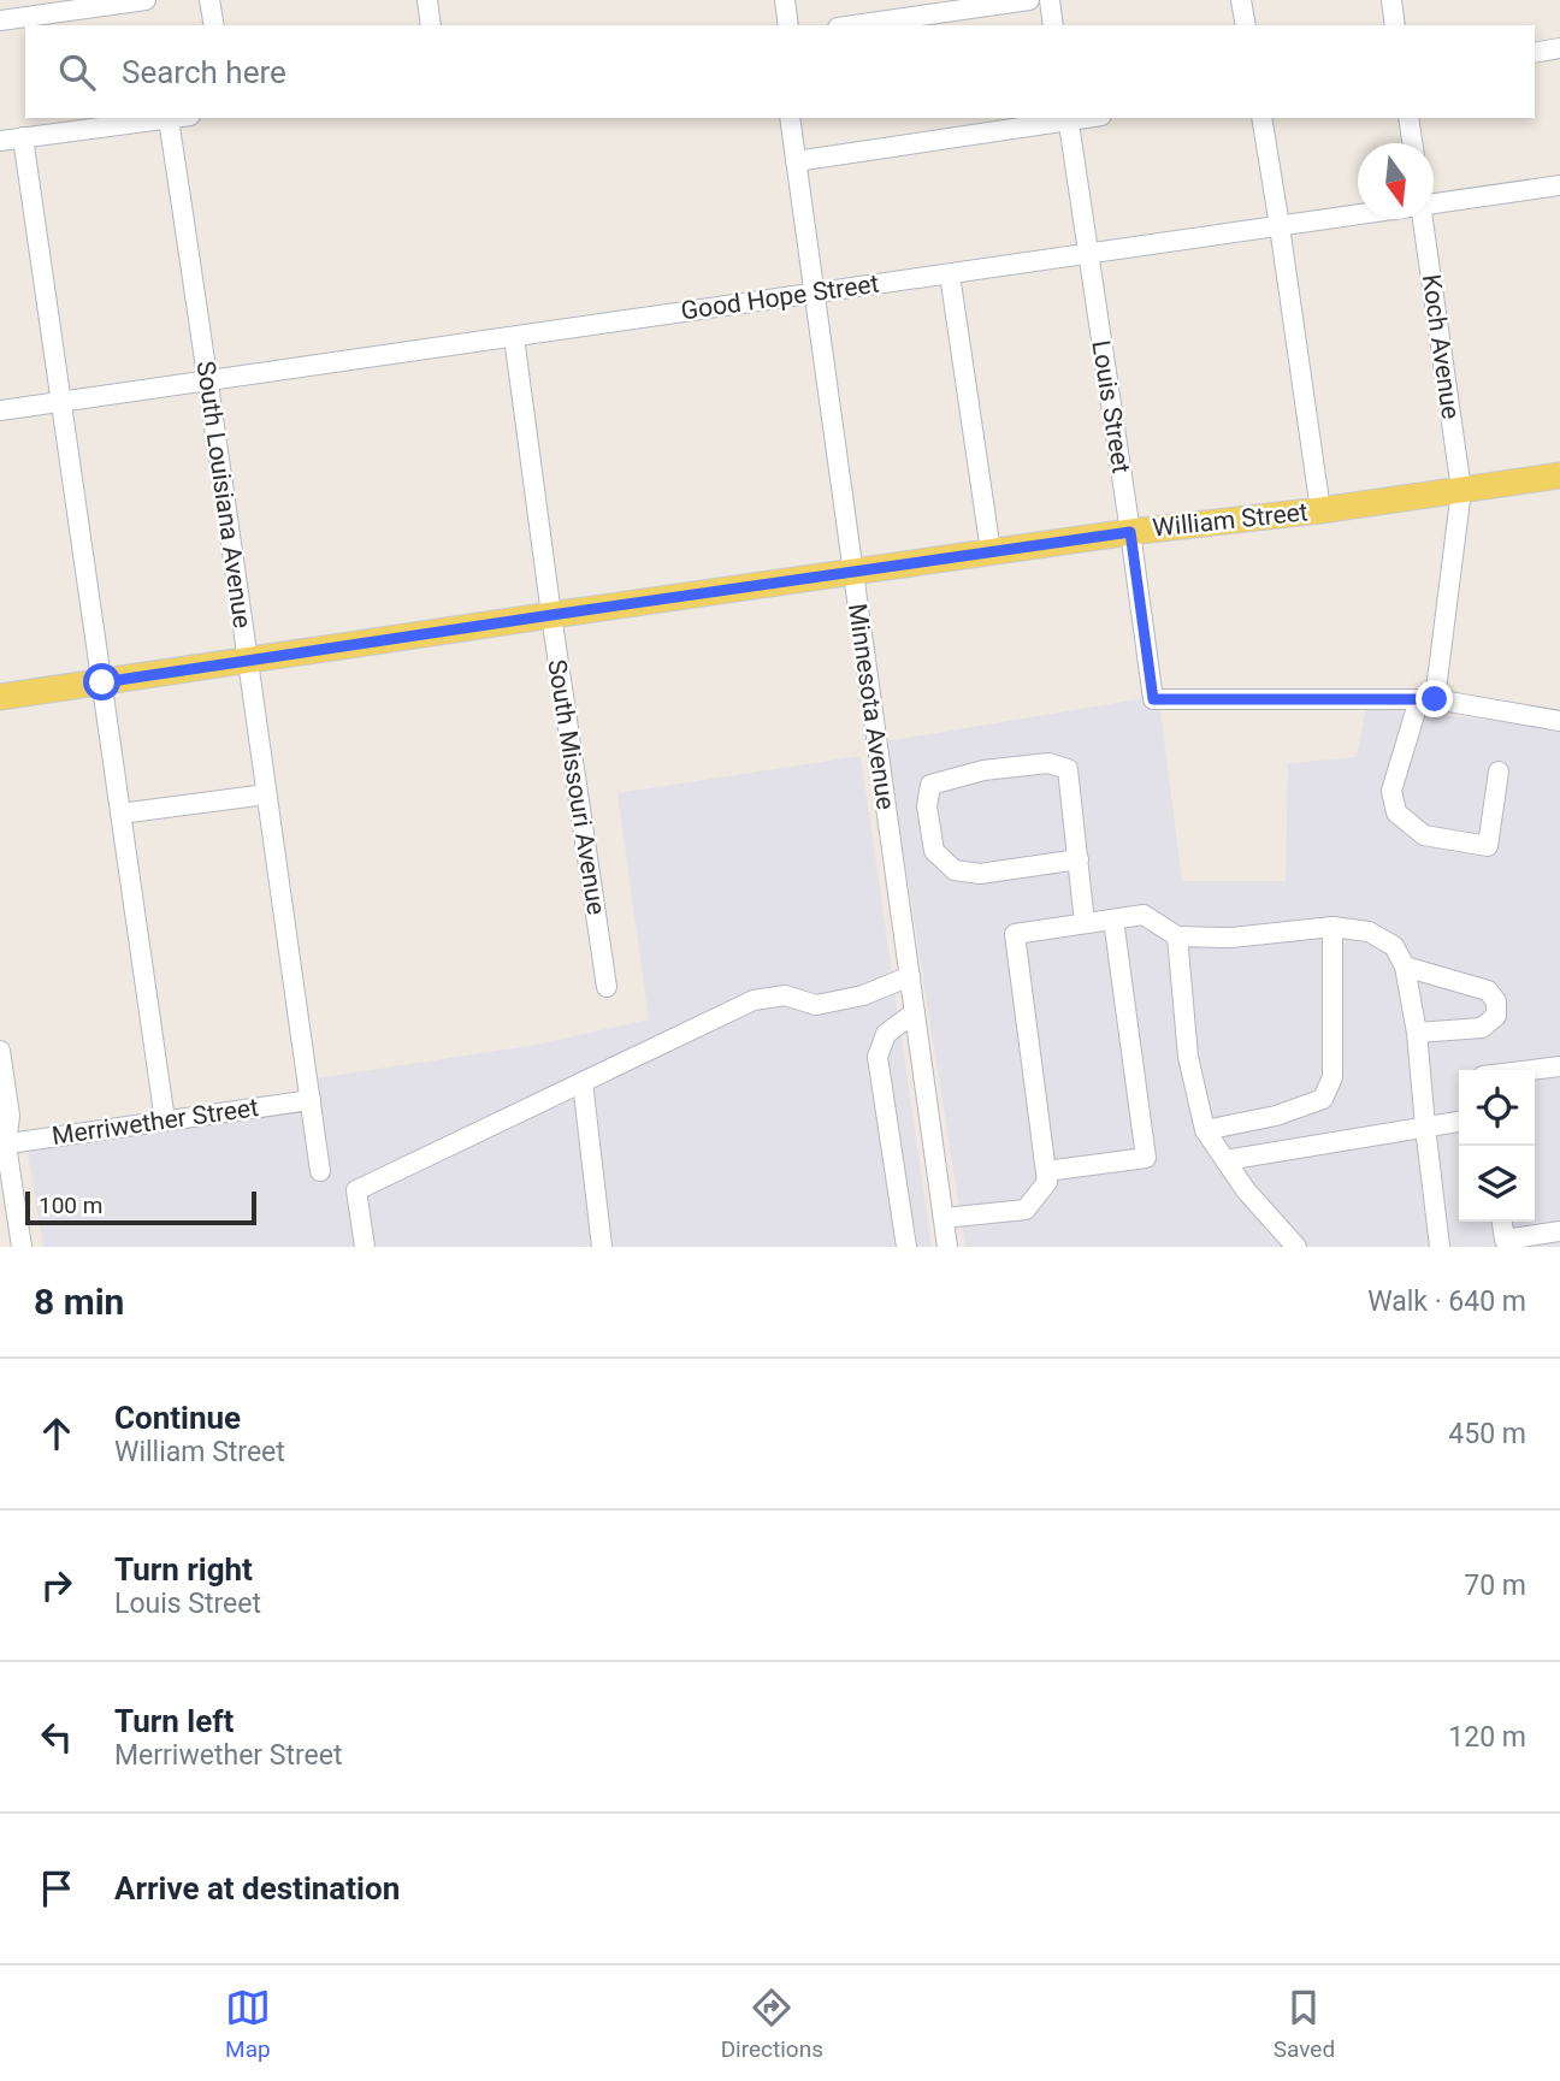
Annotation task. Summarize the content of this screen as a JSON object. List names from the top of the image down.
{
  "streets": {
    "main road": ["William Street"],
    "street": [
      "Good Hope Street",
      "Koch Avenue",
      "Louis Street",
      "South Louisiana Avenue",
      "Minnesota Avenue",
      "South Missouri Avenue",
      "Merriwether Street"
    ]
  },
  "crossings": [
    ["Good Hope Street", "Louis Street"],
    ["Good Hope Street", "South Louisiana Avenue"],
    ["Good Hope Street", "Minnesota Avenue"],
    ["Good Hope Street", "South Missouri Avenue"],
    ["Koch Avenue", "Louis Street"],
    ["Koch Avenue", "William Street"],
    ["Louis Street", "William Street"],
    ["South Louisiana Avenue", "William Street"],
    ["South Louisiana Avenue", "Merriwether Street"],
    ["William Street", "Minnesota Avenue"],
    ["William Street", "South Missouri Avenue"]
  ],
  "scale_bar": "100 m",
  "north": "bottom",
  "page": {
    "search": "Search here",
    "scale": "100 m",
    "heading": ["8 min", "Walk · 640 m"],
    "list": [
      ["Continue", "William Street", "450 m"],
      ["Turn right", "Louis Street", "70 m"],
      ["Turn left", "Merriwether Street", "120 m"],
      "Arrive at destination"
    ],
    "nav": ["Map", "Directions", "Saved"]
  }
}
